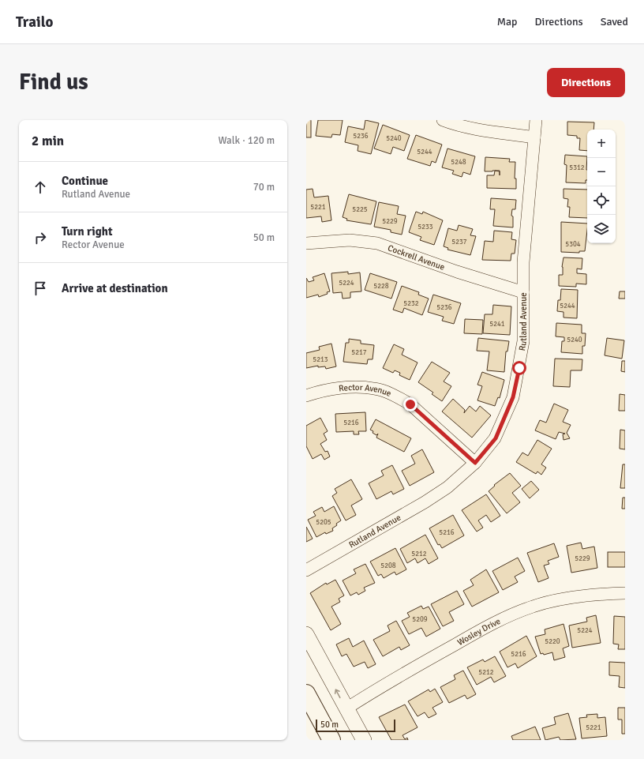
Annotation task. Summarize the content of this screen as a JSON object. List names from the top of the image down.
{
  "streets": {
    "street": [
      "Cockrell Avenue",
      "Rutland Avenue",
      "Rector Avenue",
      "Wosley Drive"
    ]
  },
  "crossings": [
    ["Cockrell Avenue", "Rutland Avenue"],
    ["Rutland Avenue", "Rector Avenue"]
  ],
  "house_numbers": [
    "5236",
    "5240",
    "5244",
    "5248",
    "5312",
    "5221",
    "5225",
    "5229",
    "5233",
    "5237",
    "5304",
    "5224",
    "5228",
    "5232",
    "5244",
    "5236",
    "5241",
    "5240",
    "5217",
    "5213",
    "5216",
    "5205",
    "5216",
    "5212",
    "5229",
    "5208",
    "5209",
    "5224",
    "5220",
    "5216",
    "5212",
    "5221"
  ],
  "scale_bar": "50 m",
  "page": {
    "header": "Trailo",
    "nav": ["Map", "Directions", "Saved"],
    "buttons": "Directions",
    "title": "Find us",
    "heading": ["2 min", "Walk · 120 m"],
    "map_buttons": ["+", "−"],
    "list": [
      ["Continue", "Rutland Avenue", "70 m"],
      ["Turn right", "Rector Avenue", "50 m"],
      "Arrive at destination"
    ],
    "scale": "50 m"
  }
}
